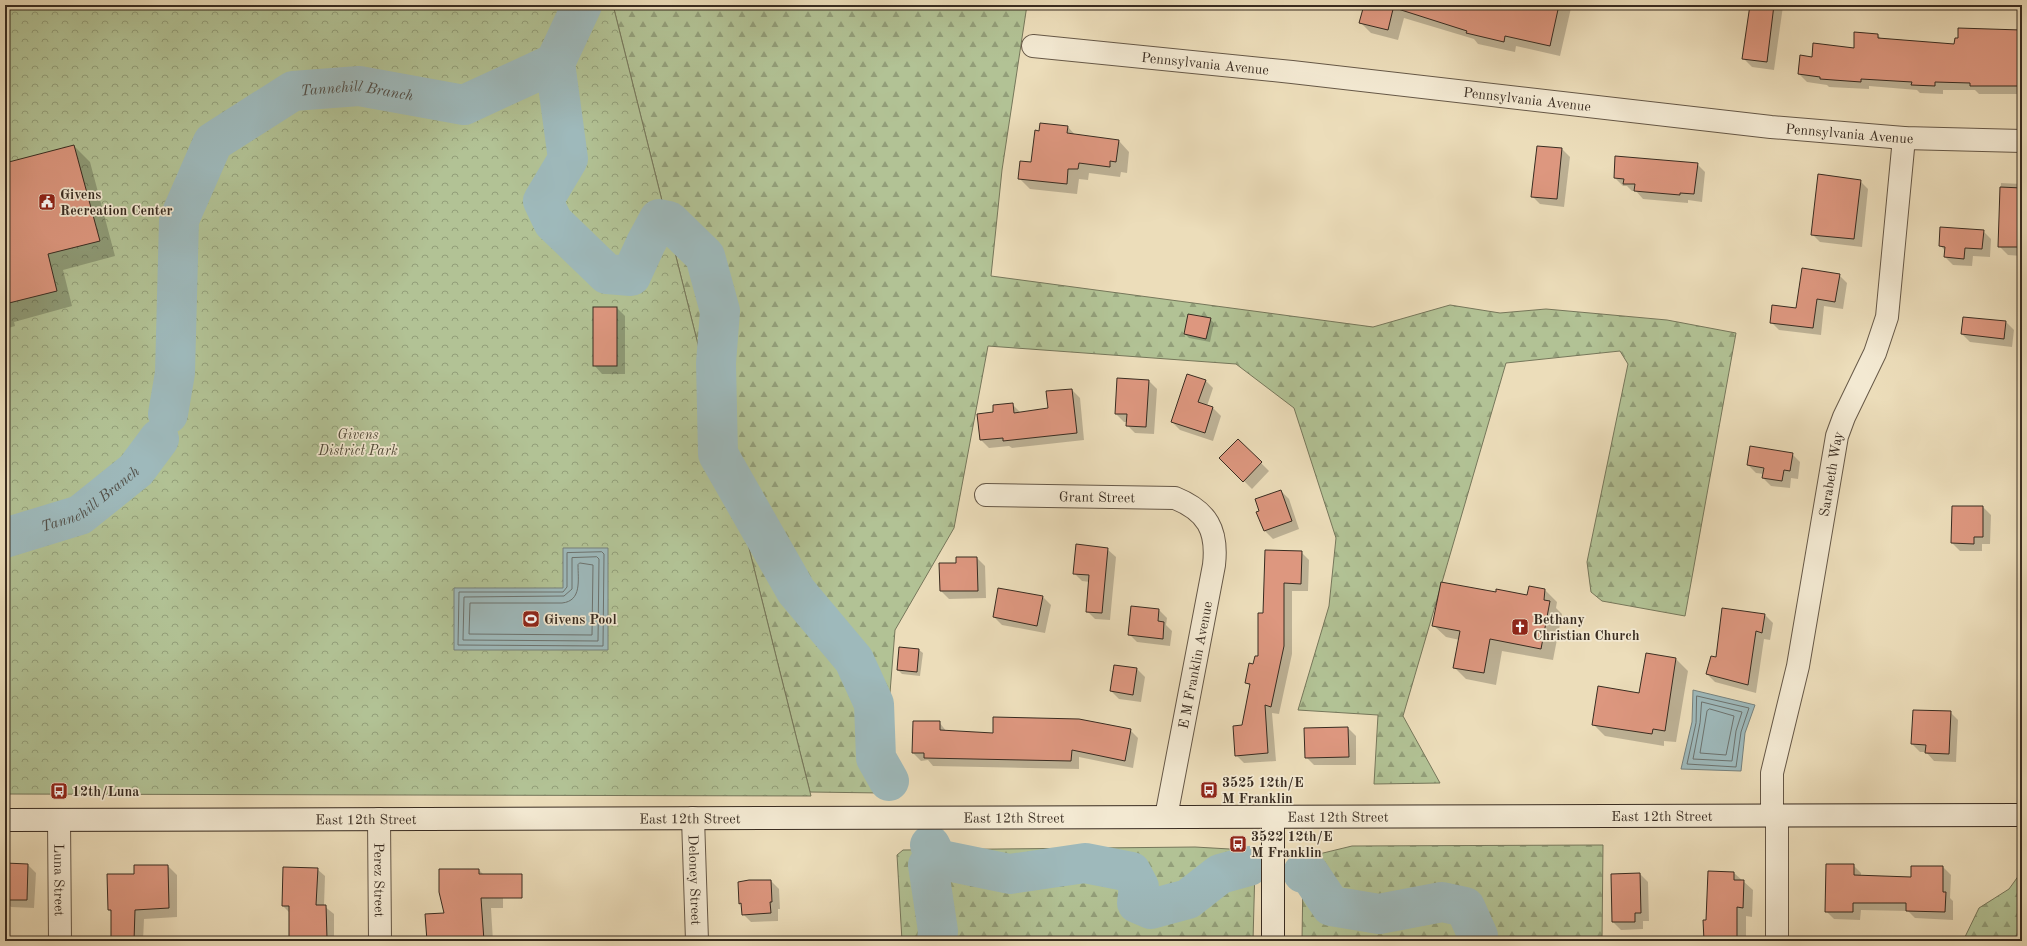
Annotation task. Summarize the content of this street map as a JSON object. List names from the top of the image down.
{
  "streets": {
    "street": [
      "Pennsylvania Avenue",
      "Sarabeth Way",
      "Grant Street",
      "E M Franklin Avenue",
      "East 12th Street",
      "Luna Street",
      "Perez Street",
      "Deloney Street"
    ]
  },
  "crossings": [
    ["Pennsylvania Avenue", "Sarabeth Way"],
    ["Sarabeth Way", "East 12th Street"],
    ["Grant Street", "E M Franklin Avenue"],
    ["E M Franklin Avenue", "East 12th Street"],
    ["East 12th Street", "Luna Street"],
    ["East 12th Street", "Perez Street"],
    ["East 12th Street", "Deloney Street"]
  ],
  "water": ["Tannehill Branch"],
  "parks": ["Givens District Park"],
  "places": {
    "public building": ["Givens Recreation Center"],
    "sports": ["Givens Pool"],
    "church": ["Bethany Christian Church"],
    "bus stop": ["3525 12th/E M Franklin", "12th/Luna", "3522 12th/E M Franklin"]
  }
}
